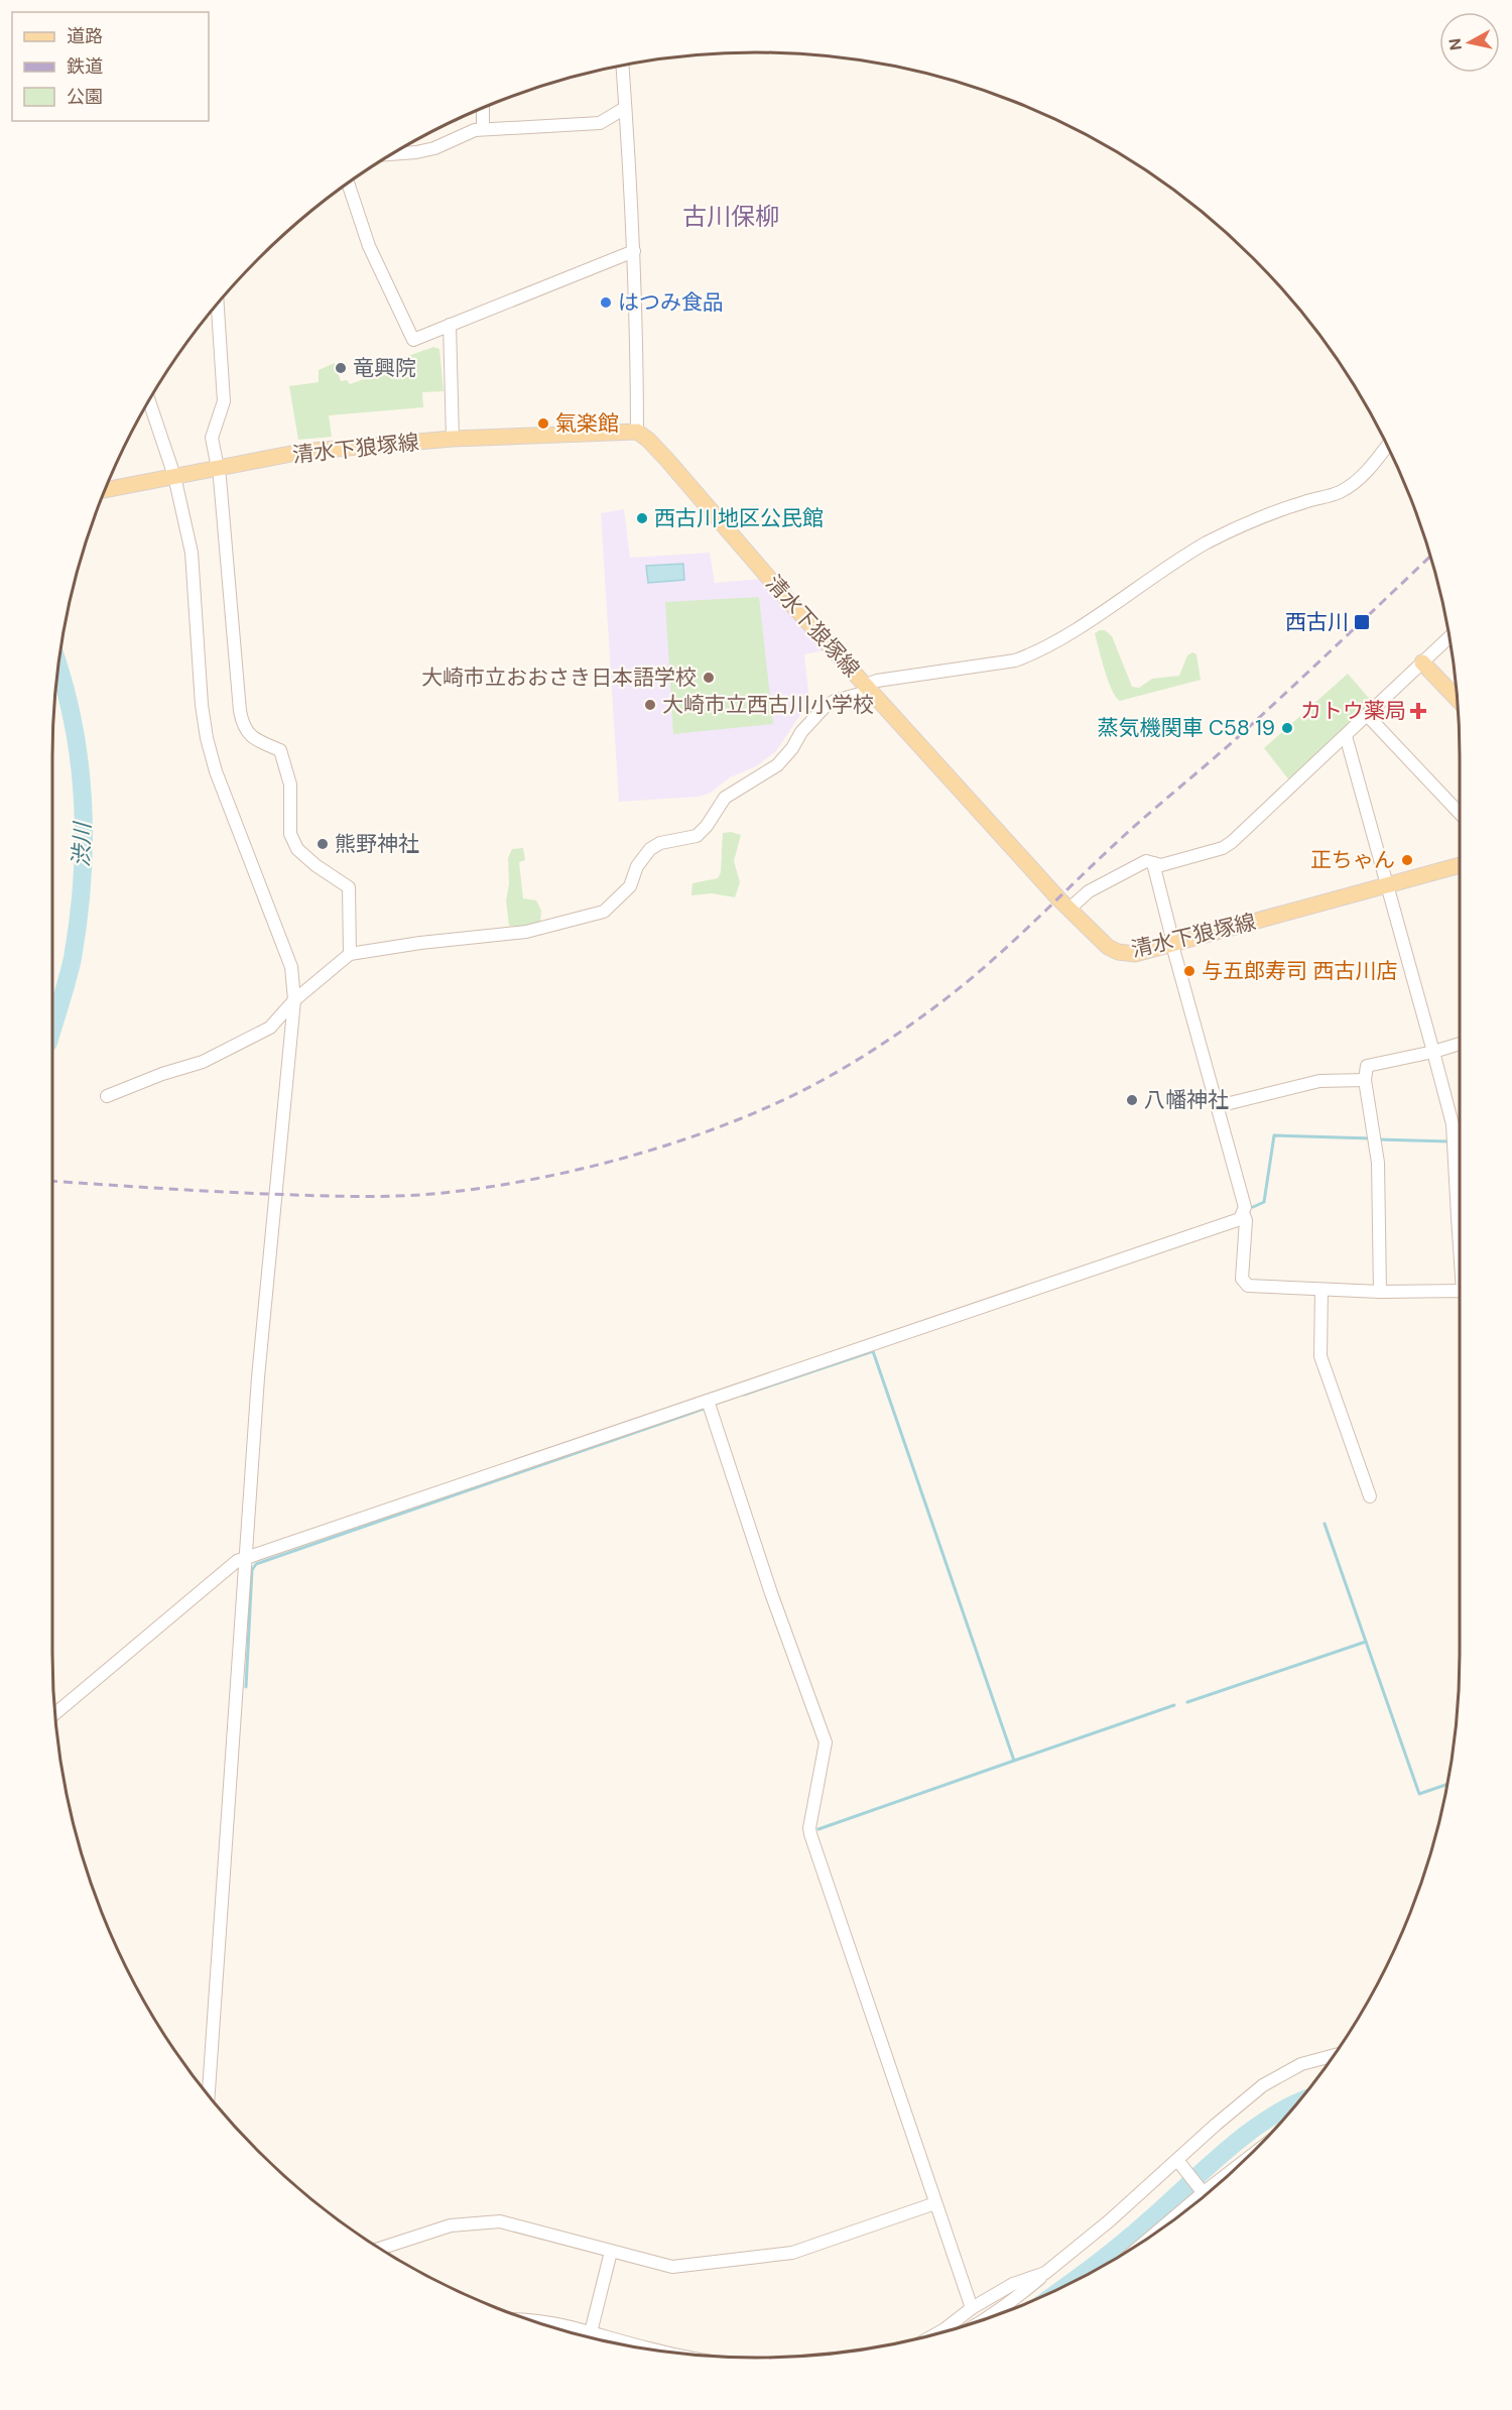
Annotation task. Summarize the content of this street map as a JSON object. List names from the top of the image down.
{
  "streets": {
    "main road": ["清水下狼塚線"]
  },
  "districts": ["古川保柳"],
  "water": ["渋川"],
  "places": {
    "other": [
      "はつみ食品",
      "竜興院",
      "氣楽館",
      "西古川地区公民館",
      "大崎市立おおさき日本語学校",
      "大崎市立西古川小学校",
      "蒸気機関車 C58 19",
      "熊野神社",
      "正ちゃん",
      "与五郎寿司 西古川店",
      "八幡神社"
    ],
    "transit": ["西古川"],
    "health": ["カトウ薬局"]
  },
  "legend": ["道路", "鉄道", "公園"],
  "north": "left"
}
